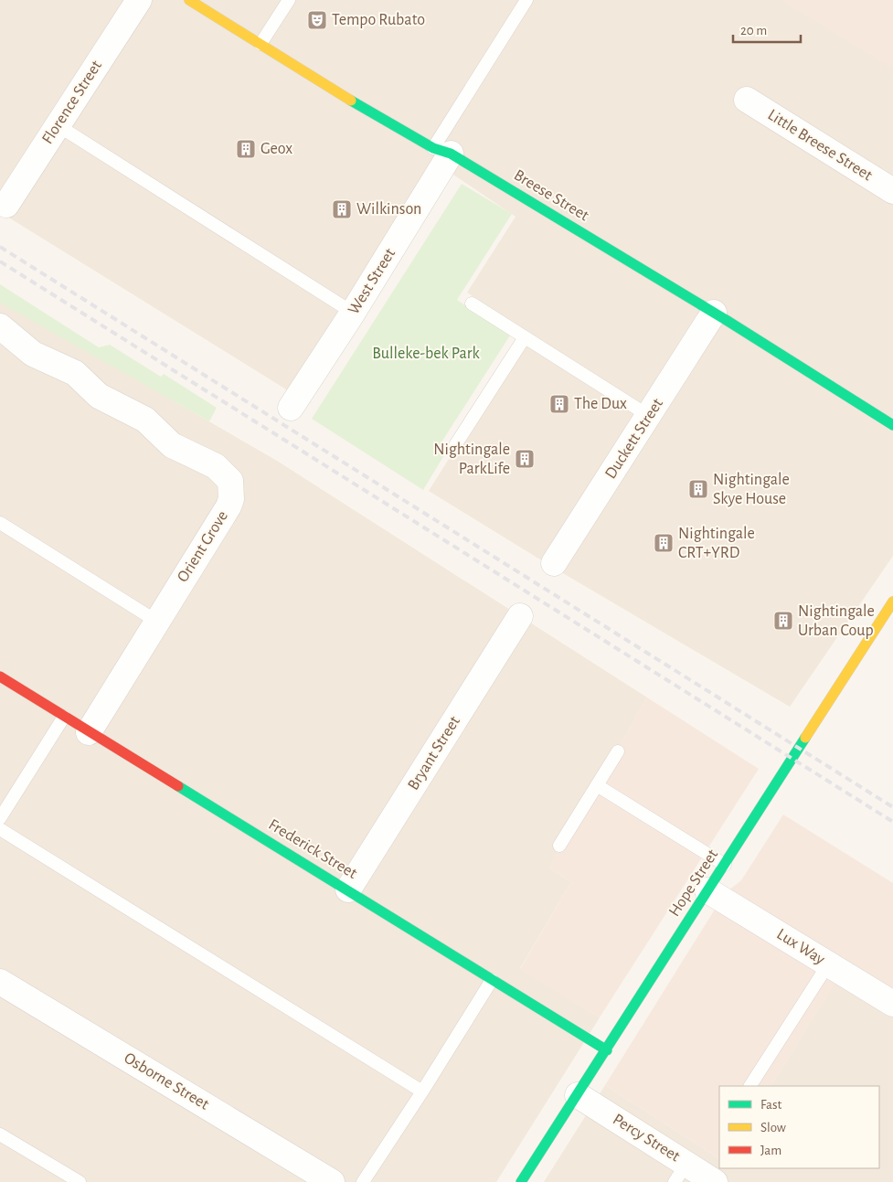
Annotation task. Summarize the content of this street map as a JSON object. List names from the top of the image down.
{
  "streets": {
    "street": [
      "Florence Street",
      "Little Breese Street",
      "Breese Street",
      "West Street",
      "Duckett Street",
      "Orient Grove",
      "Bryant Street",
      "Frederick Street",
      "Hope Street",
      "Lux Way",
      "Osborne Street",
      "Percy Street"
    ]
  },
  "crossings": [
    ["Breese Street", "West Street"],
    ["Breese Street", "Duckett Street"],
    ["Orient Grove", "Frederick Street"],
    ["Bryant Street", "Frederick Street"],
    ["Frederick Street", "Hope Street"],
    ["Hope Street", "Lux Way"],
    ["Hope Street", "Percy Street"]
  ],
  "parks": ["Bulleke-bek Park"],
  "places": {
    "theatre": ["Tempo Rubato"],
    "building": [
      "Geox",
      "Wilkinson",
      "The Dux",
      "Nightingale ParkLife",
      "Nightingale Skye House",
      "Nightingale CRT+YRD",
      "Nightingale Urban Coup"
    ]
  },
  "legend": ["Fast", "Slow", "Jam"],
  "scale_bar": "20 m"
}
